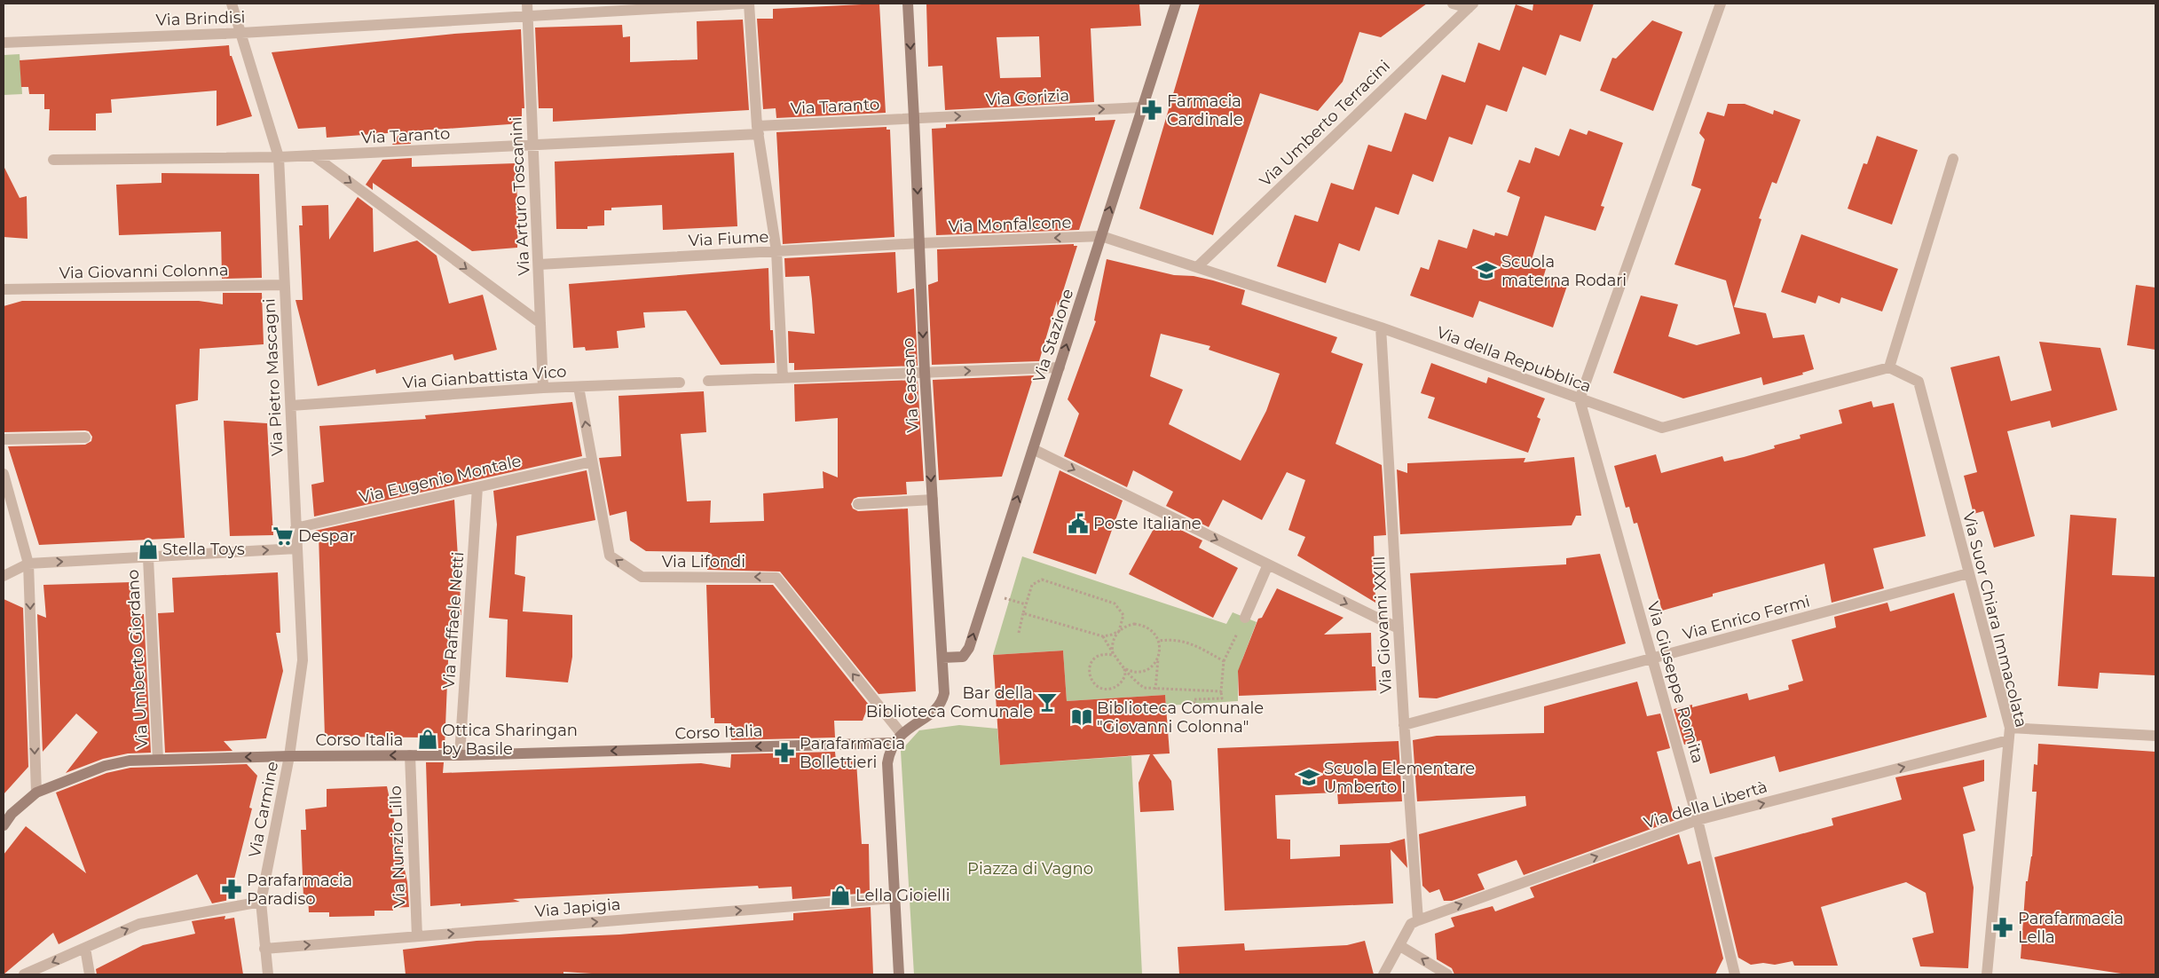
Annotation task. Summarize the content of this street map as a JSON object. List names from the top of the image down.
{
  "streets": {
    "main road": ["Via Stazione", "Via Cassano", "Corso Italia"],
    "street": [
      "Via Brindisi",
      "Via Gorizia",
      "Via Taranto",
      "Via Umberto Terracini",
      "Via Arturo Toscanini",
      "Via Monfalcone",
      "Via Fiume",
      "Via Giovanni Colonna",
      "Via della Repubblica",
      "Via Pietro Mascagni",
      "Via Gianbattista Vico",
      "Via Eugenio Montale",
      "Via Lifondi",
      "Via Enrico Fermi",
      "Via Suor Chiara Immacolata",
      "Via Raffaele Netti",
      "Via Giovanni XXIII",
      "Via Umberto Giordano",
      "Via Giuseppe Romita",
      "Via della Libertà",
      "Via Carmine",
      "Via Nunzio Lillo",
      "Via Japigia"
    ]
  },
  "crossings": [
    ["Via Brindisi", "Via Arturo Toscanini"],
    ["Via Brindisi", "Via Pietro Mascagni"],
    ["Via Gorizia", "Via Taranto"],
    ["Via Gorizia", "Via Stazione"],
    ["Via Gorizia", "Via Cassano"],
    ["Via Taranto", "Via Arturo Toscanini"],
    ["Via Taranto", "Via Pietro Mascagni"],
    ["Via Taranto", "Via Cassano"],
    ["Via Umberto Terracini", "Via della Repubblica"],
    ["Via Arturo Toscanini", "Via Fiume"],
    ["Via Arturo Toscanini", "Via Gianbattista Vico"],
    ["Via Monfalcone", "Via Fiume"],
    ["Via Monfalcone", "Via Stazione"],
    ["Via Monfalcone", "Via della Repubblica"],
    ["Via Monfalcone", "Via Cassano"],
    ["Via Fiume", "Via Cassano"],
    ["Via Giovanni Colonna", "Via Pietro Mascagni"],
    ["Via Stazione", "Via della Repubblica"],
    ["Via Stazione", "Via Cassano"],
    ["Via della Repubblica", "Via Suor Chiara Immacolata"],
    ["Via della Repubblica", "Via Giovanni XXIII"],
    ["Via della Repubblica", "Via Giuseppe Romita"],
    ["Via Pietro Mascagni", "Via Gianbattista Vico"],
    ["Via Pietro Mascagni", "Via Eugenio Montale"],
    ["Via Pietro Mascagni", "Corso Italia"],
    ["Via Pietro Mascagni", "Via Carmine"],
    ["Via Gianbattista Vico", "Via Lifondi"],
    ["Via Cassano", "Via Lifondi"],
    ["Via Cassano", "Corso Italia"],
    ["Via Eugenio Montale", "Via Lifondi"],
    ["Via Eugenio Montale", "Via Raffaele Netti"],
    ["Via Lifondi", "Corso Italia"],
    ["Via Enrico Fermi", "Via Suor Chiara Immacolata"],
    ["Via Enrico Fermi", "Via Giovanni XXIII"],
    ["Via Enrico Fermi", "Via Giuseppe Romita"],
    ["Via Suor Chiara Immacolata", "Via della Libertà"],
    ["Via Raffaele Netti", "Corso Italia"],
    ["Via Giovanni XXIII", "Via della Libertà"],
    ["Via Umberto Giordano", "Corso Italia"],
    ["Via Giuseppe Romita", "Via della Libertà"],
    ["Corso Italia", "Via Carmine"],
    ["Corso Italia", "Via Nunzio Lillo"],
    ["Via Carmine", "Via Japigia"],
    ["Via Nunzio Lillo", "Via Japigia"]
  ],
  "one_way": [
    "Via Gorizia",
    "Via Monfalcone",
    "Via Stazione",
    "Via Cassano",
    "Via Lifondi",
    "Corso Italia",
    "Via della Libertà",
    "Via Japigia"
  ],
  "parks": ["Piazza di Vagno"],
  "places": {
    "pharmacy": [
      "Farmacia Cardinale",
      "Parafarmacia Bollettieri",
      "Parafarmacia Paradiso",
      "Parafarmacia Lella"
    ],
    "school or university": ["Scuola materna Rodari", "Scuola Elementare Umberto I"],
    "public building": ["Poste Italiane"],
    "supermarket": ["Despar"],
    "shop": ["Stella Toys", "Ottica Sharingan by Basile", "Lella Gioielli"],
    "bar": ["Bar della Biblioteca Comunale"],
    "library": ["Biblioteca Comunale \"Giovanni Colonna\""]
  }
}
